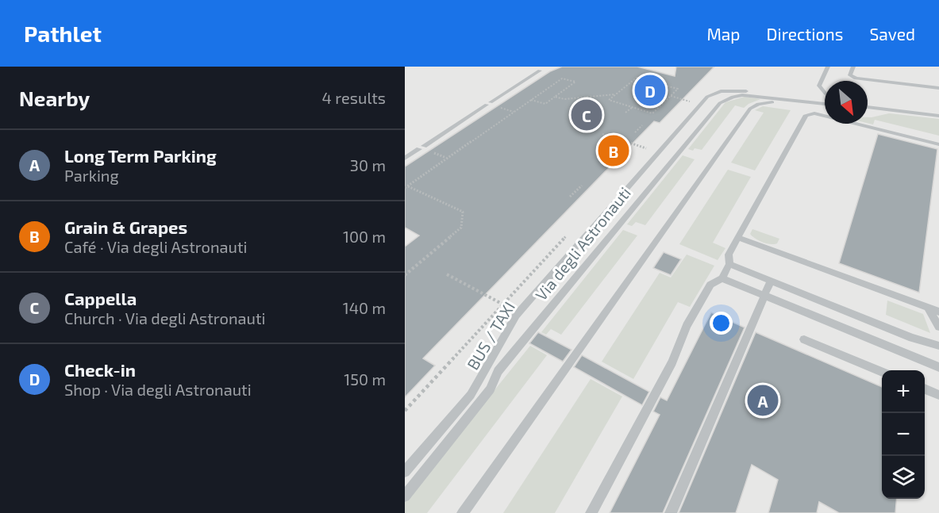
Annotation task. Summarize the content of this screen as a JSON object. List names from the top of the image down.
{
  "streets": {
    "street": ["Via degli Astronauti", "BUS / TAXI"]
  },
  "north": "bottom right",
  "page": {
    "header": "Pathlet",
    "nav": ["Map", "Directions", "Saved"],
    "heading": ["Nearby", "4 results"],
    "pins": [
      "D",
      "C",
      "B",
      "A"
    ],
    "list": [
      {
        "mark": "A",
        "name": "Long Term Parking",
        "note": "Parking",
        "value": "30 m"
      },
      {
        "mark": "B",
        "name": "Grain & Grapes",
        "note": "Café · Via degli Astronauti",
        "value": "100 m"
      },
      {
        "mark": "C",
        "name": "Cappella",
        "note": "Church · Via degli Astronauti",
        "value": "140 m"
      },
      {
        "mark": "D",
        "name": "Check-in",
        "note": "Shop · Via degli Astronauti",
        "value": "150 m"
      }
    ],
    "map_buttons": ["+", "−"]
  }
}
